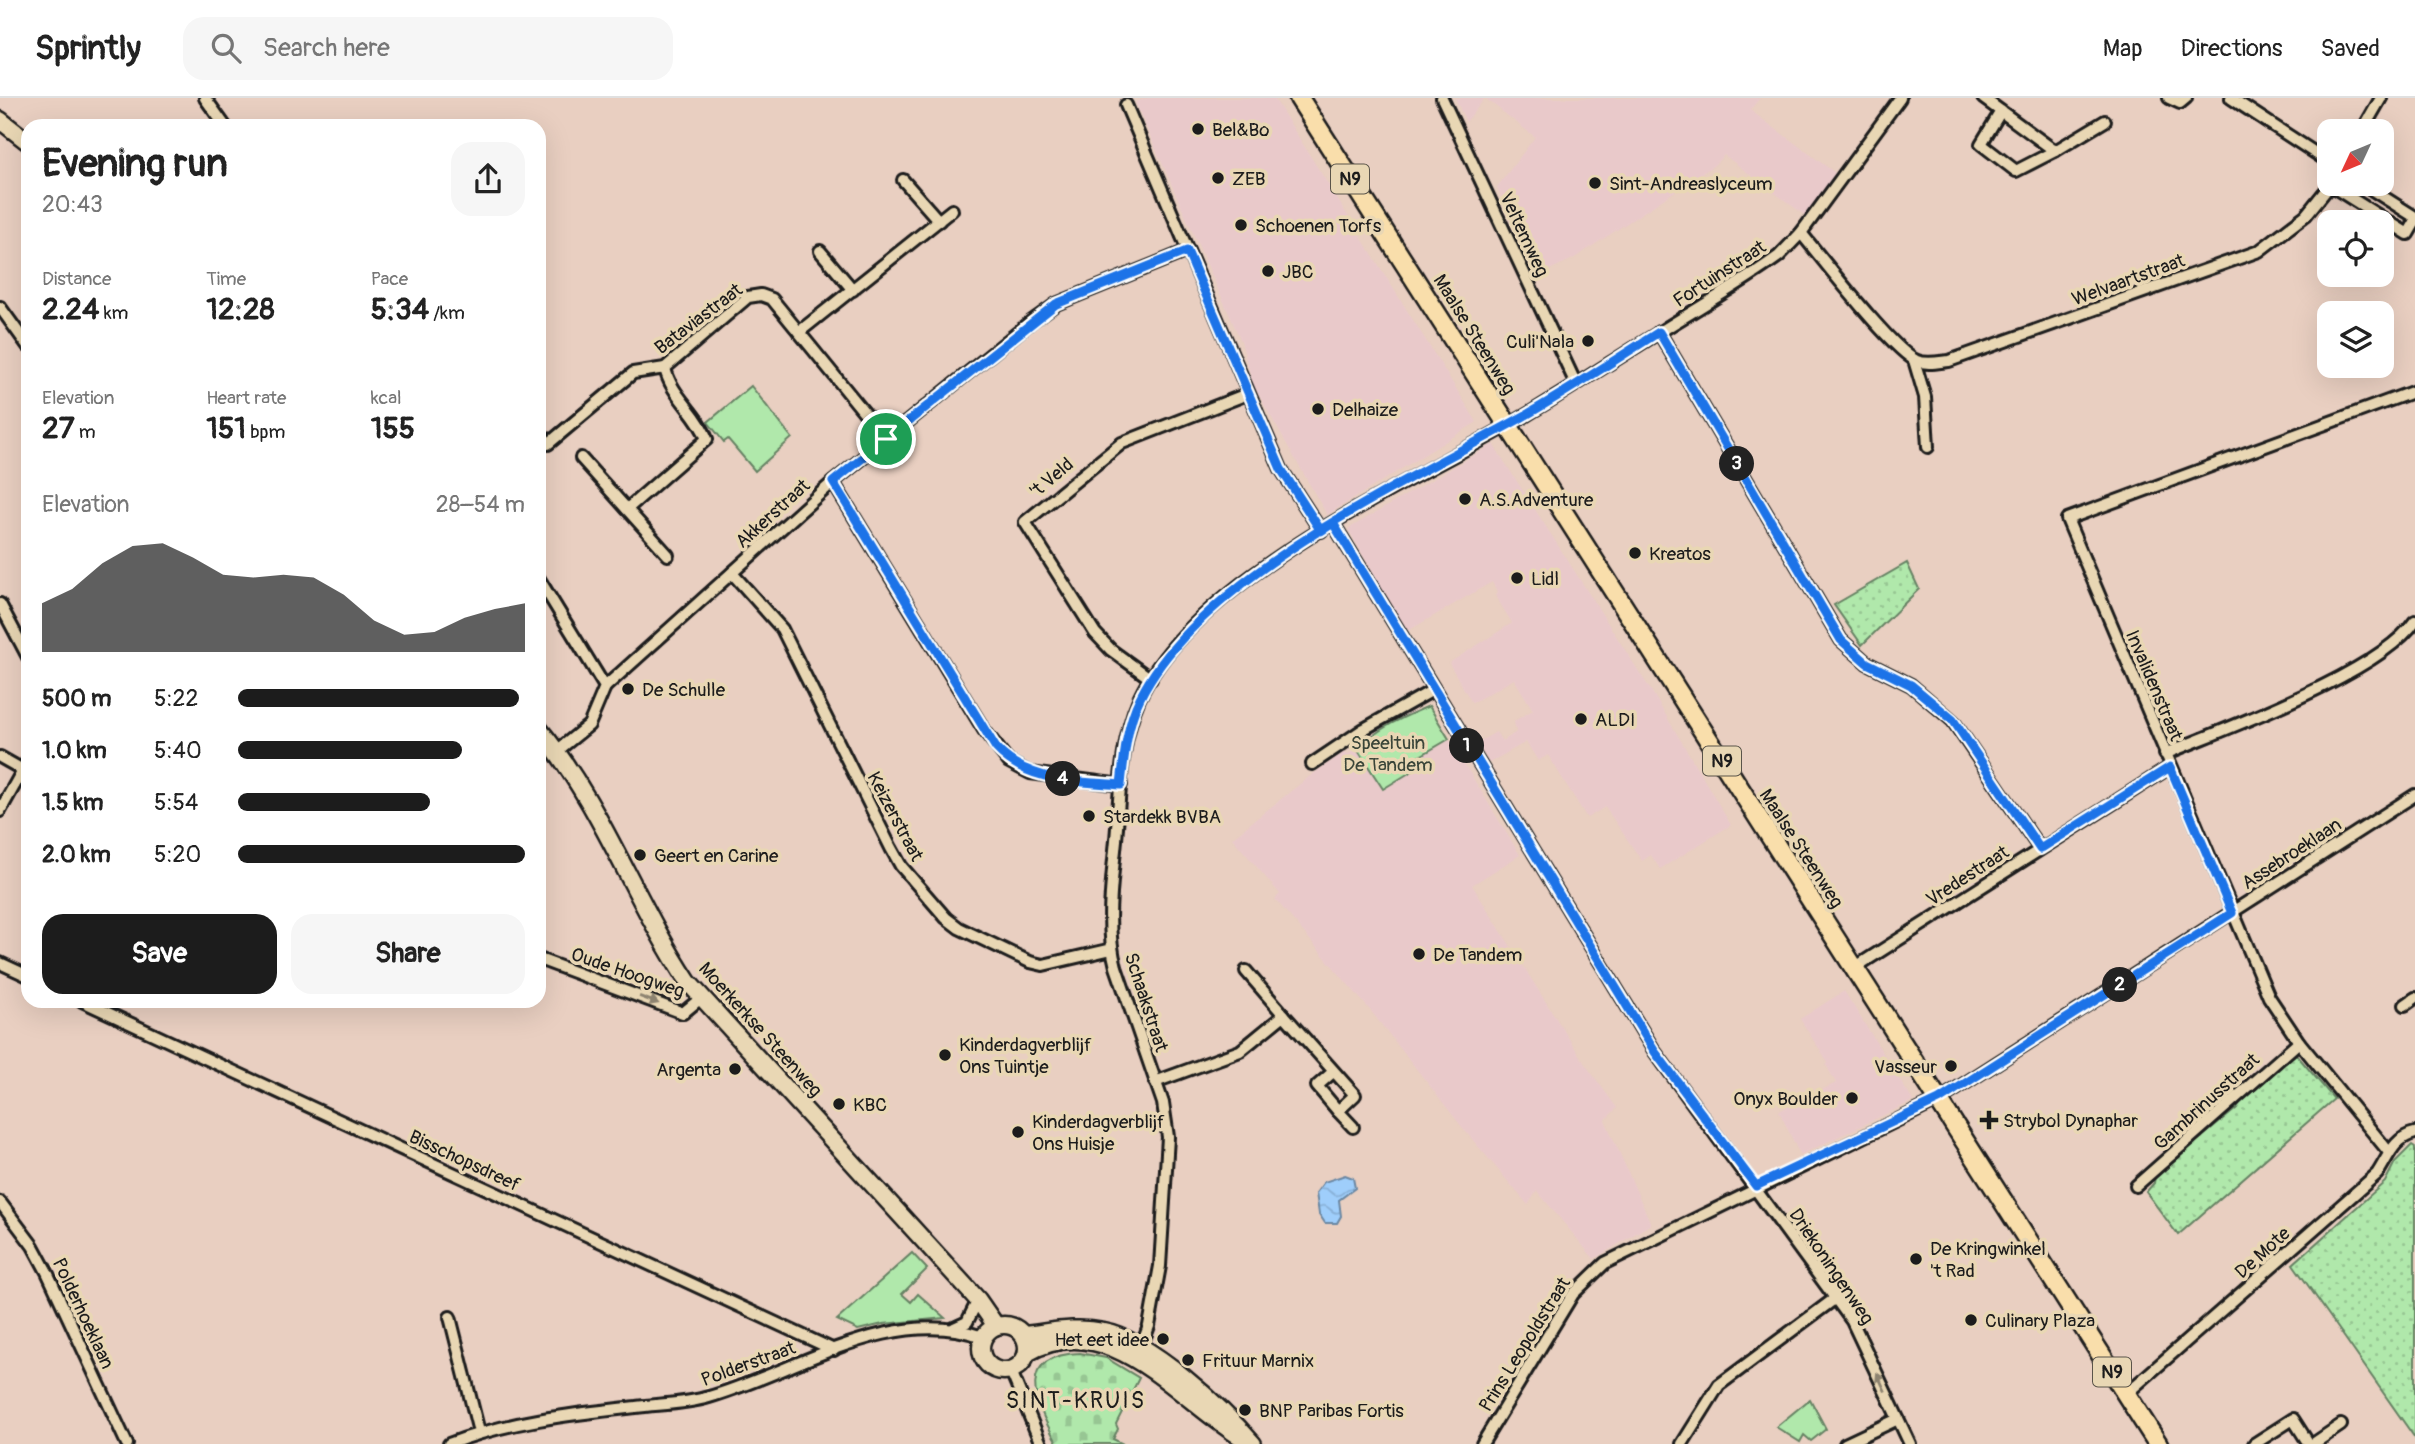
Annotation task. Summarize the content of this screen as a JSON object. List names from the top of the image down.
{
  "streets": {
    "main road": ["N9", "Maalse Steenweg"],
    "street": [
      "Veltemweg",
      "Fortuinstraat",
      "Welvaartstraat",
      "Bataviastraat",
      "'t Veld",
      "Akkerstraat",
      "Invalidenstraat",
      "Keizerstraat",
      "Assebroeklaan",
      "Vredestraat",
      "Oude Hoogweg",
      "Schaakstraat",
      "Moerkerkse Steenweg",
      "Gambrinusstraat",
      "Bisschopsdreef",
      "De Mote",
      "Driekoningenweg",
      "Polderhoeklaan",
      "Prins Leopoldstraat",
      "Polderstraat"
    ]
  },
  "crossings": [
    ["Veltemweg", "Fortuinstraat"],
    ["Fortuinstraat", "Maalse Steenweg"],
    ["Fortuinstraat", "Schaakstraat"],
    ["Bataviastraat", "Akkerstraat"],
    ["Maalse Steenweg", "Assebroeklaan"],
    ["Maalse Steenweg", "Vredestraat"],
    ["Maalse Steenweg", "Schaakstraat"],
    ["Maalse Steenweg", "De Mote"],
    ["Maalse Steenweg", "Prins Leopoldstraat"],
    ["'t Veld", "Schaakstraat"],
    ["Akkerstraat", "Keizerstraat"],
    ["Invalidenstraat", "Assebroeklaan"],
    ["Invalidenstraat", "Vredestraat"],
    ["Invalidenstraat", "Gambrinusstraat"],
    ["Invalidenstraat", "De Mote"],
    ["Keizerstraat", "Schaakstraat"],
    ["Assebroeklaan", "Prins Leopoldstraat"],
    ["Oude Hoogweg", "Moerkerkse Steenweg"],
    ["Schaakstraat", "Driekoningenweg"],
    ["Moerkerkse Steenweg", "Polderstraat"],
    ["Bisschopsdreef", "Polderstraat"],
    ["Driekoningenweg", "Prins Leopoldstraat"]
  ],
  "one_way": ["Oude Hoogweg"],
  "districts": ["SINT-KRUIS"],
  "parks": ["Speeltuin De Tandem"],
  "places": {
    "other": [
      "Bel&Bo",
      "ZEB",
      "Sint-Andreaslyceum",
      "Schoenen Torfs",
      "JBC",
      "Culi'Nala",
      "Delhaize",
      "A.S.Adventure",
      "Kreatos",
      "Lidl",
      "De Schulle",
      "ALDI",
      "Stardekk BVBA",
      "Geert en Carine",
      "De Tandem",
      "Kinderdagverblijf Ons Tuintje",
      "Vasseur",
      "Argenta",
      "Onyx Boulder",
      "KBC",
      "Kinderdagverblijf Ons Huisje",
      "De Kringwinkel 't Rad",
      "Culinary Plaza",
      "Het eet idee",
      "Frituur Marnix",
      "BNP Paribas Fortis"
    ],
    "health": ["Strybol Dynaphar"]
  },
  "north": "bottom left",
  "page": {
    "header": "Sprintly",
    "search": "Search here",
    "nav": ["Map", "Directions", "Saved"],
    "heading": ["Evening run", "20:43"],
    "stats": [
      ["Distance", "2.24 km"],
      ["Time", "12:28"],
      ["Pace", "5:34 /km"],
      ["Elevation", "27 m"],
      ["Heart rate", "151 bpm"],
      ["kcal", "155"]
    ],
    "pins": [
      "3",
      "1",
      "4",
      "2"
    ],
    "chart": ["Elevation", "28–54 m"],
    "list": [
      {
        "name": "500 m",
        "note": "5:22"
      },
      {
        "name": "1.0 km",
        "note": "5:40"
      },
      {
        "name": "1.5 km",
        "note": "5:54"
      },
      {
        "name": "2.0 km",
        "note": "5:20"
      }
    ],
    "buttons": ["Save", "Share"]
  }
}
